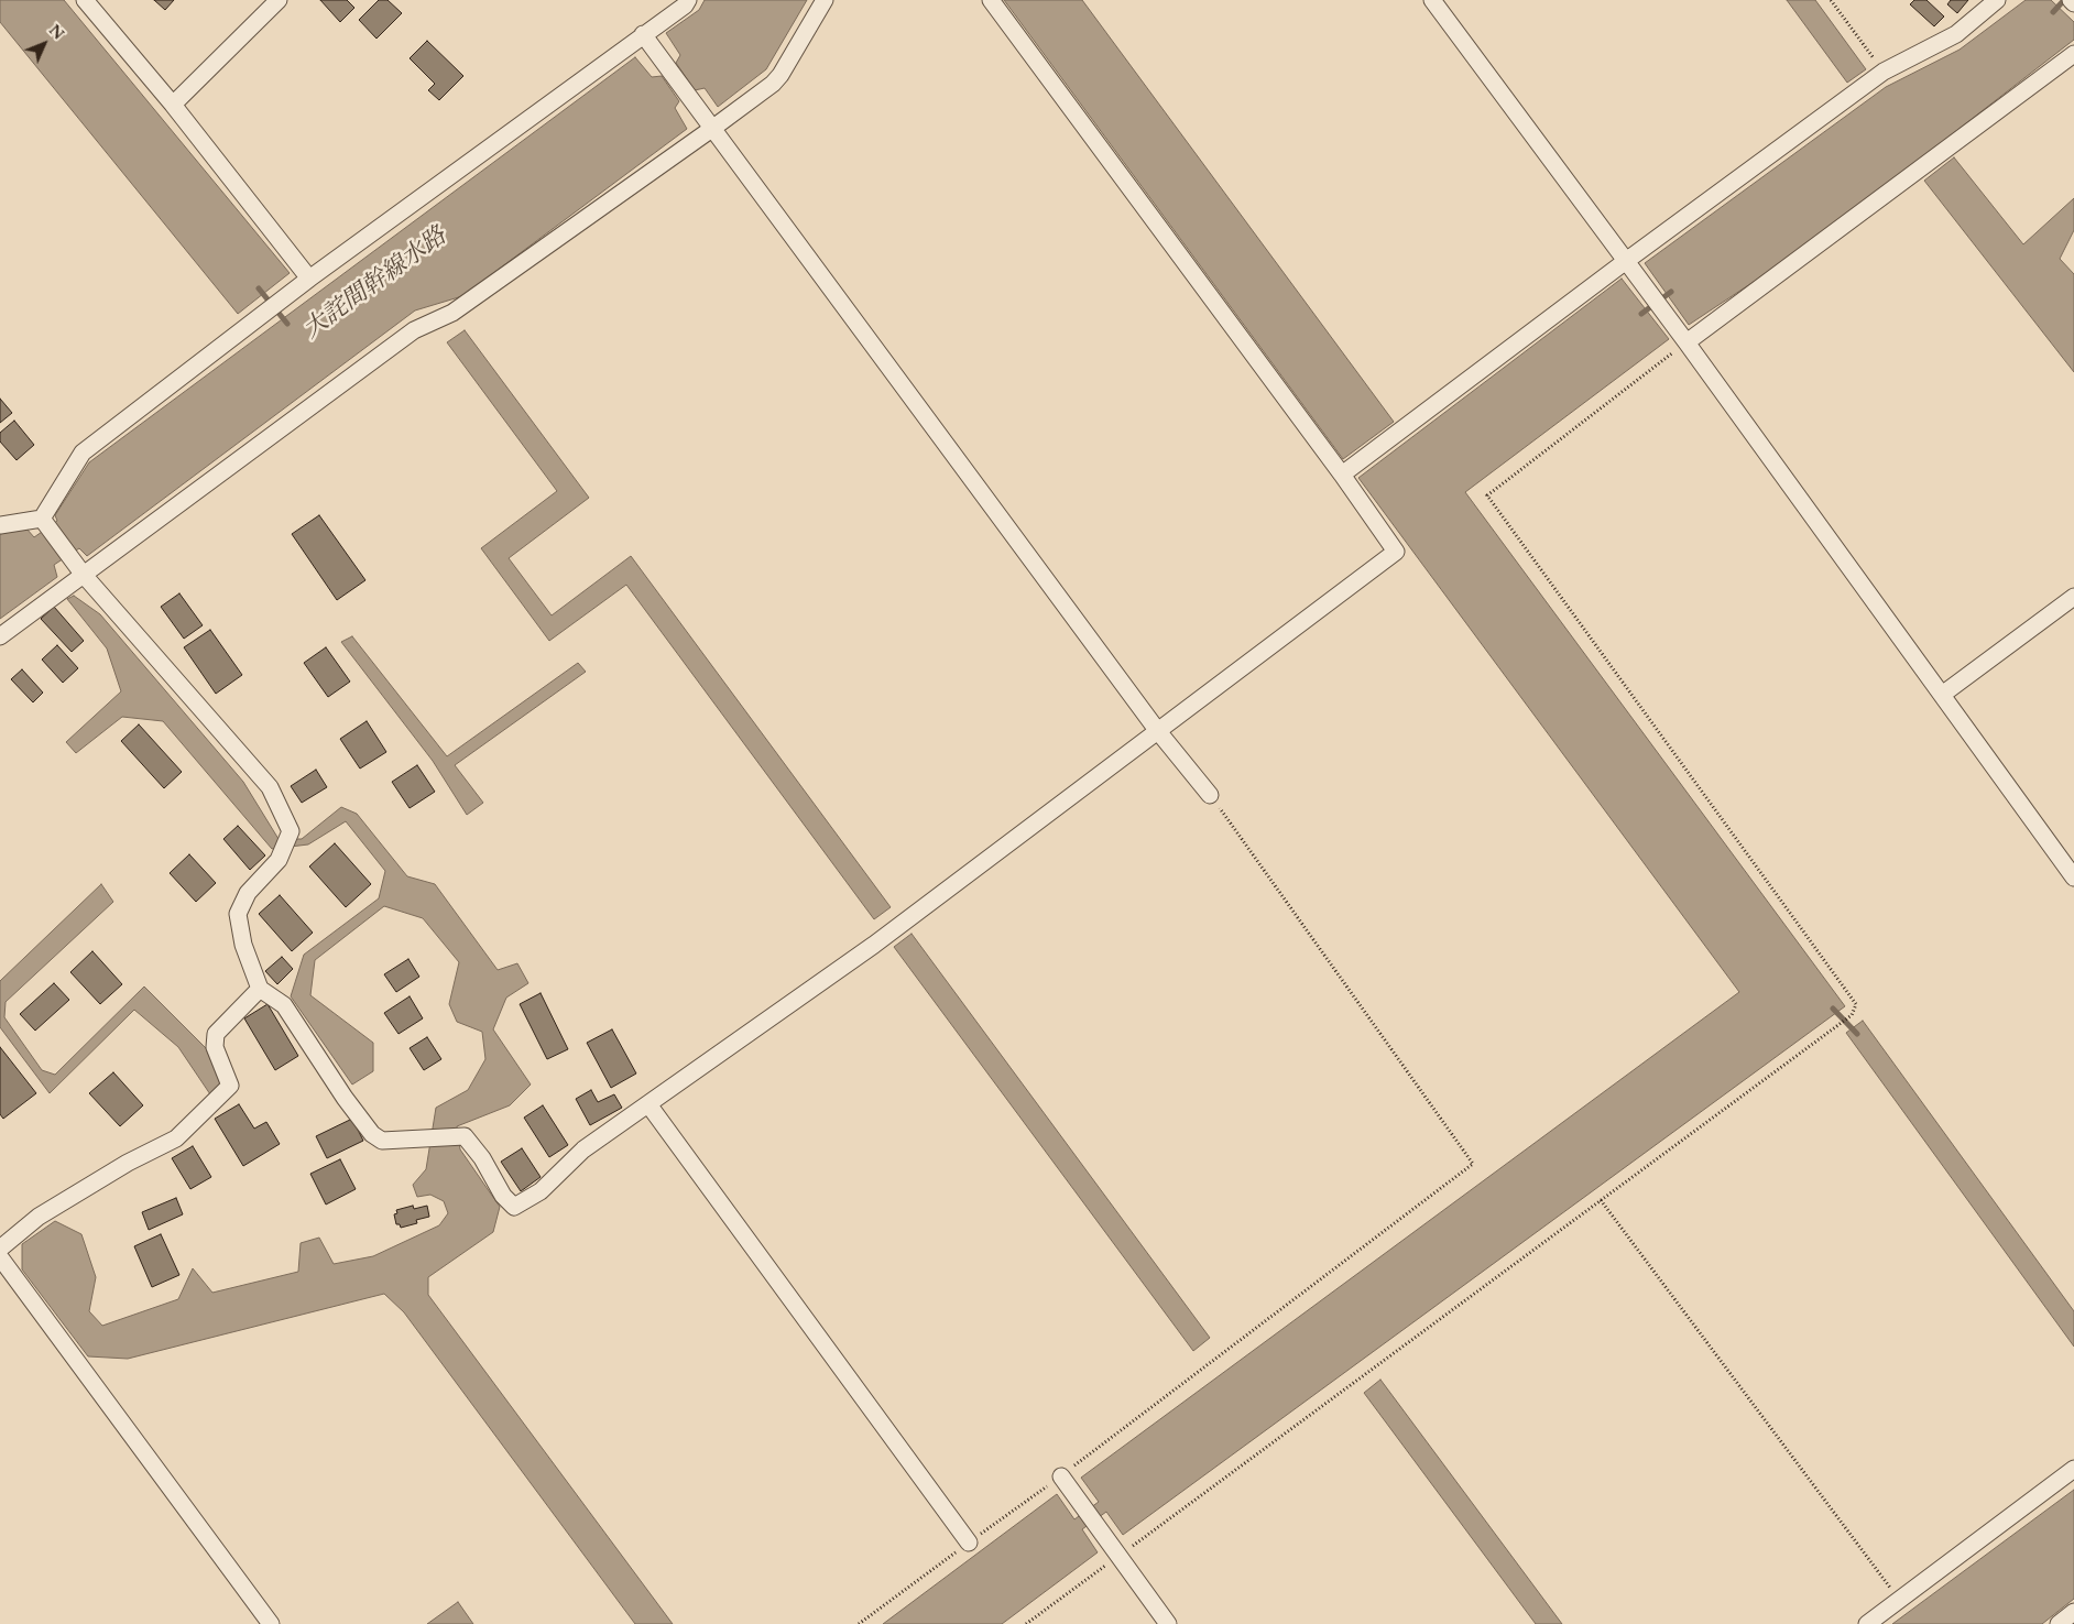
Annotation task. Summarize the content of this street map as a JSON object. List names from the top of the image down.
{
  "water": ["大詫間幹線水路"],
  "north": "top right"
}
